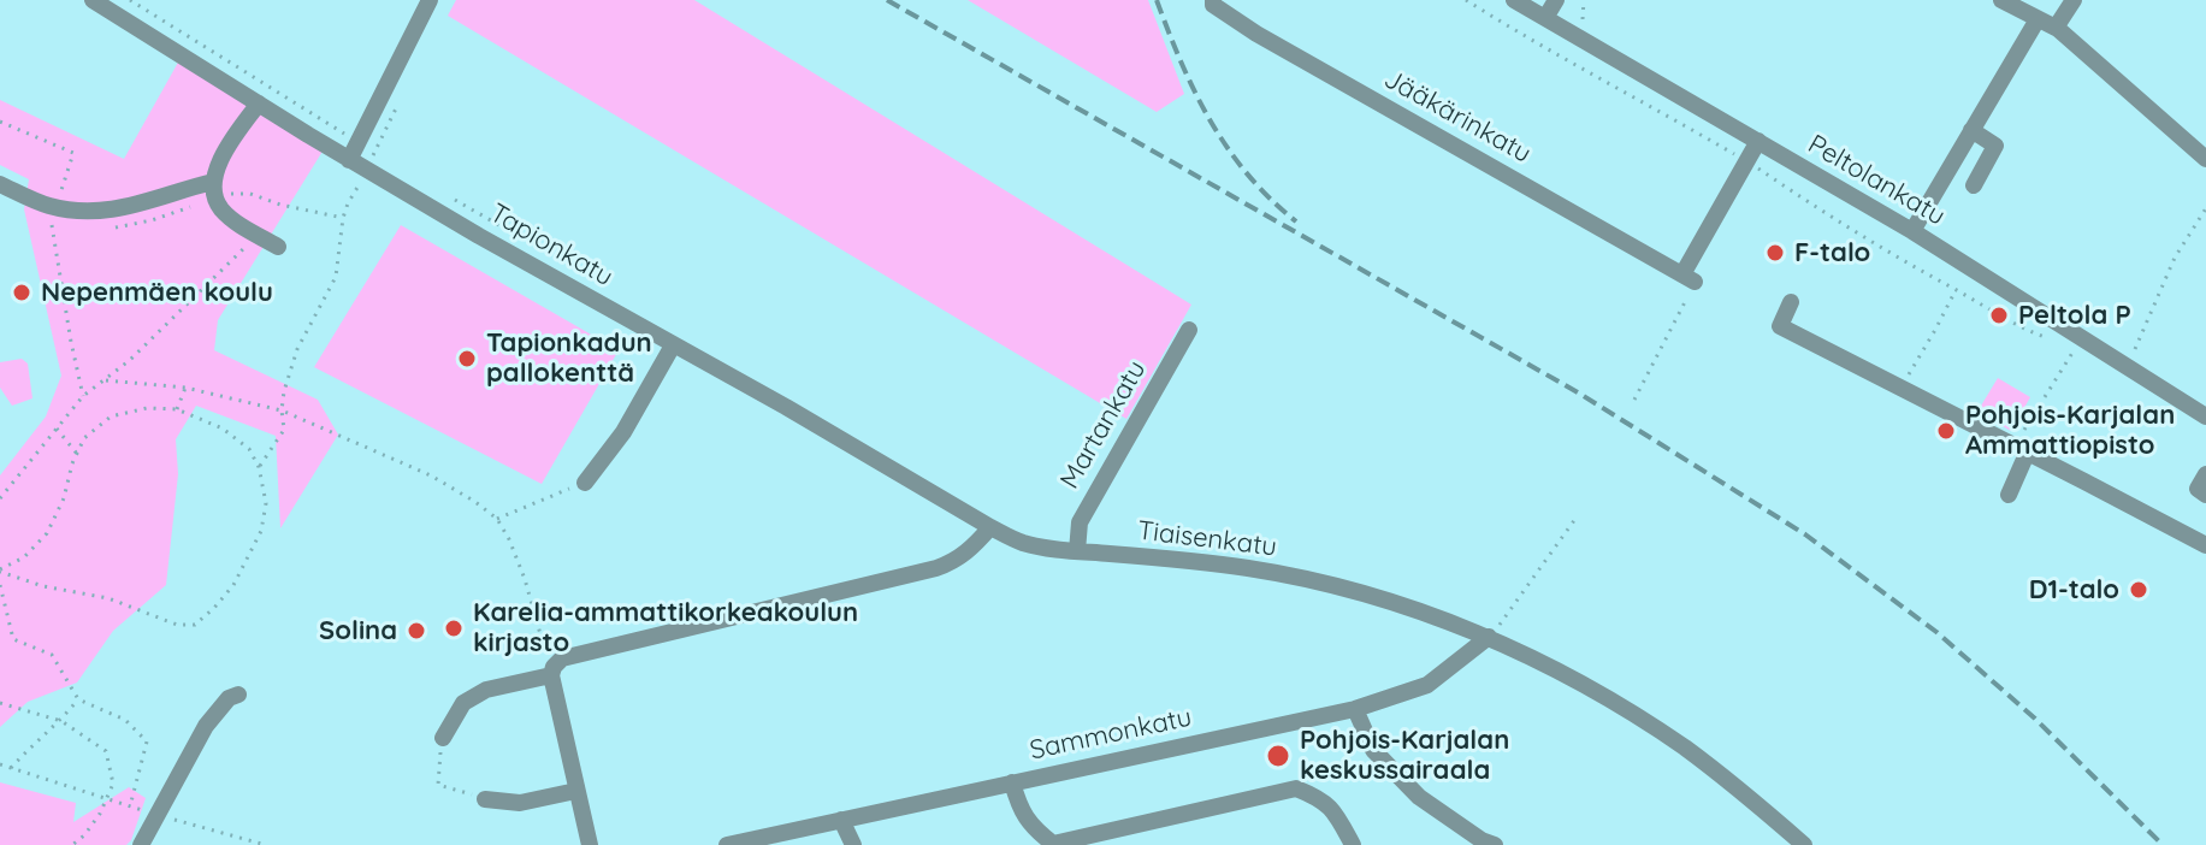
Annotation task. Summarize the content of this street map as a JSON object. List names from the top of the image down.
{
  "streets": {
    "street": [
      "Jääkärinkatu",
      "Peltolankatu",
      "Tapionkatu",
      "Martankatu",
      "Tiaisenkatu",
      "Sammonkatu"
    ]
  },
  "crossings": [
    ["Tapionkatu", "Tiaisenkatu"],
    ["Martankatu", "Tiaisenkatu"],
    ["Tiaisenkatu", "Sammonkatu"]
  ],
  "places": [
    "F-talo",
    "Nepenmäen koulu",
    "Peltola P",
    "Tapionkadun pallokenttä",
    "Pohjois-Karjalan Ammattiopisto",
    "D1-talo",
    "Karelia-ammattikorkeakoulun kirjasto",
    "Solina",
    "Pohjois-Karjalan keskussairaala"
  ]
}
